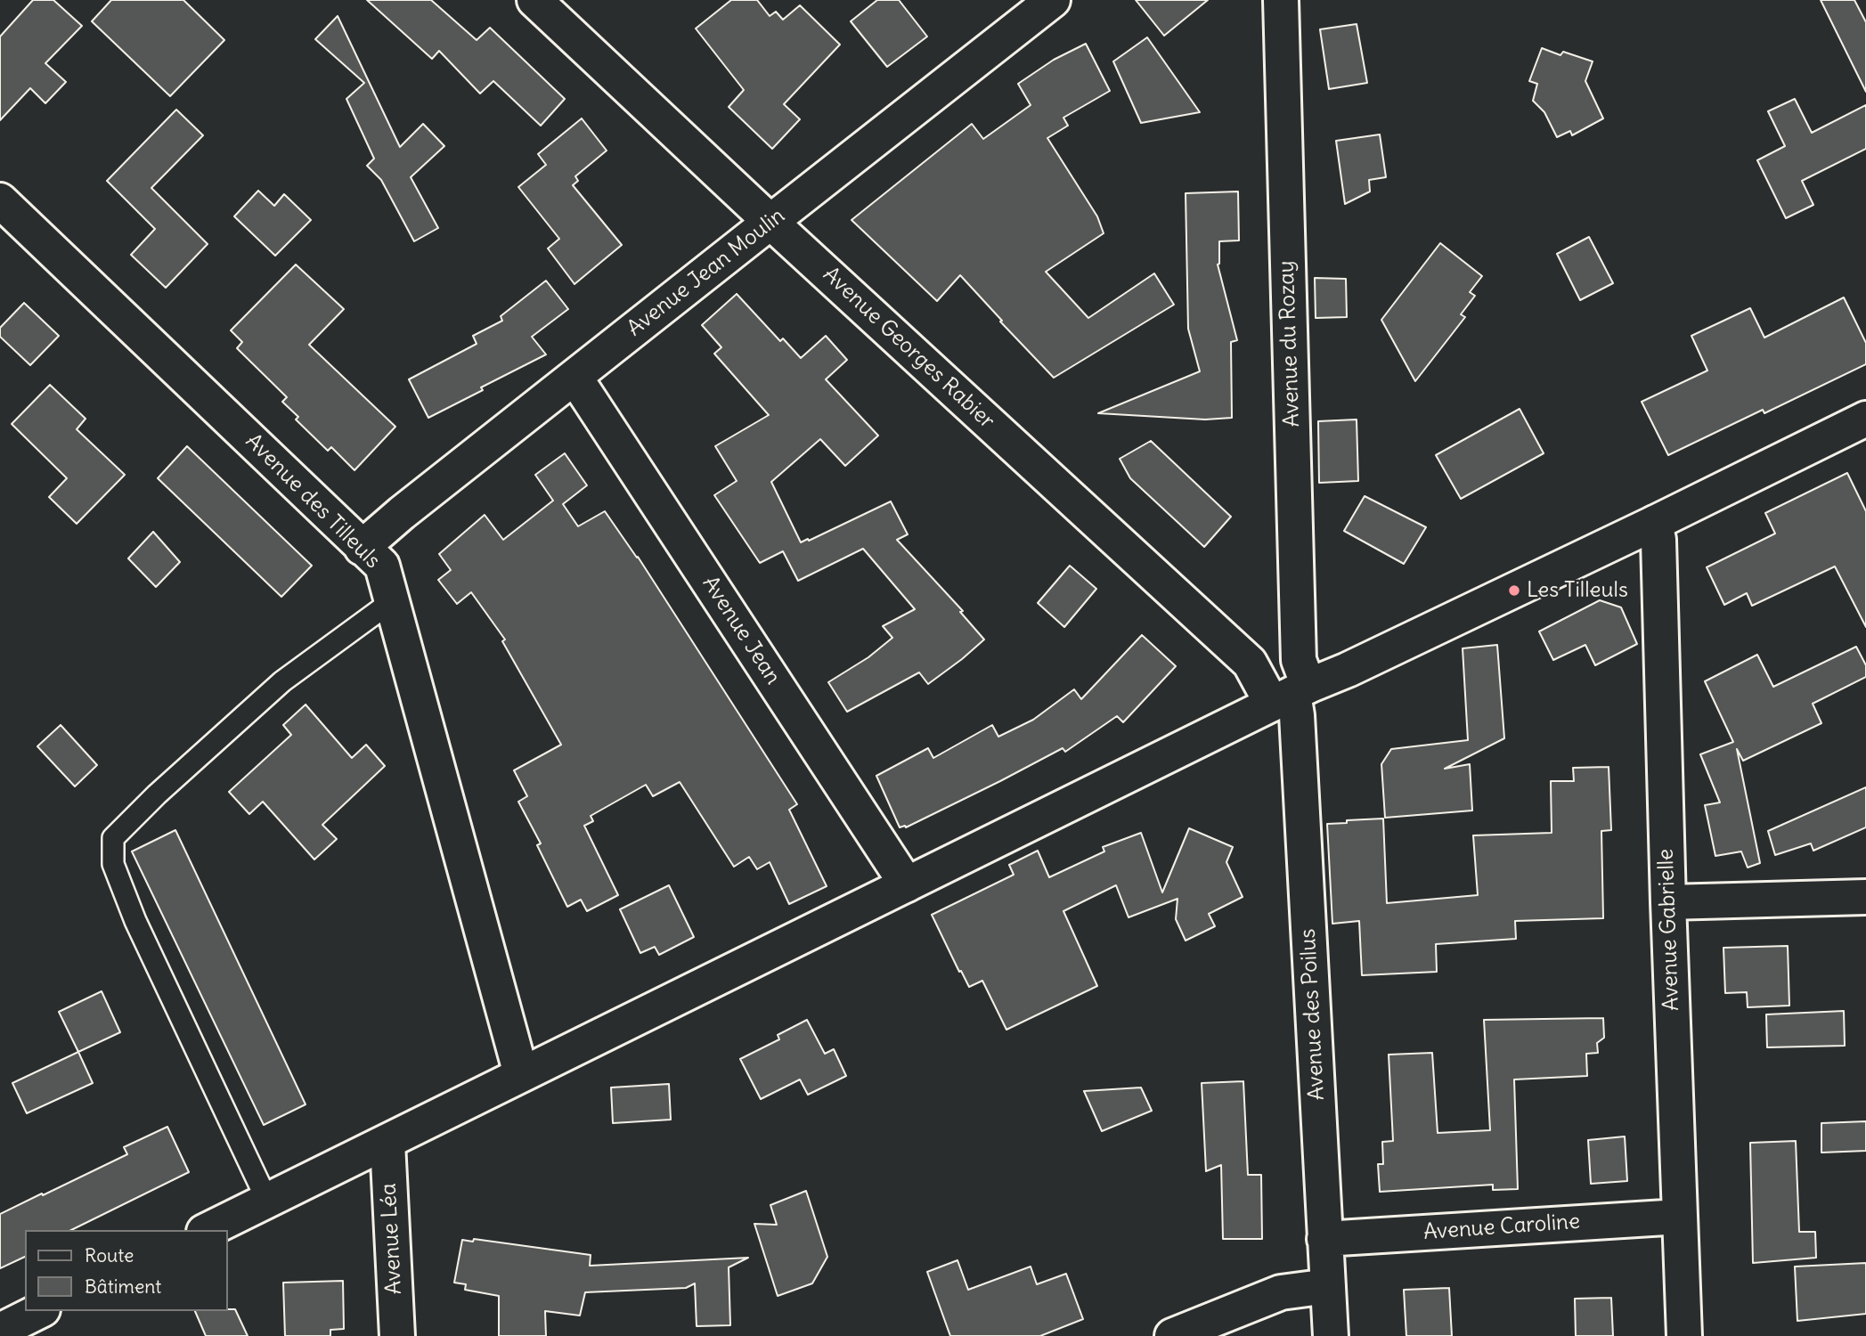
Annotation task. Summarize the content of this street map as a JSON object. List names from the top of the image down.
{
  "streets": {
    "street": [
      "Avenue Jean Moulin",
      "Avenue du Rozay",
      "Avenue Georges Rabier",
      "Avenue des Tilleuls",
      "Avenue Jean",
      "Avenue Gabrielle",
      "Avenue des Poilus",
      "Avenue Caroline",
      "Avenue Léa"
    ]
  },
  "crossings": [
    ["Avenue Jean Moulin", "Avenue Georges Rabier"],
    ["Avenue Jean Moulin", "Avenue des Tilleuls"],
    ["Avenue Jean Moulin", "Avenue Jean"],
    ["Avenue du Rozay", "Avenue Georges Rabier"],
    ["Avenue du Rozay", "Avenue des Poilus"],
    ["Avenue Georges Rabier", "Avenue des Poilus"],
    ["Avenue Gabrielle", "Avenue Caroline"],
    ["Avenue des Poilus", "Avenue Caroline"]
  ],
  "places": ["Les Tilleuls"],
  "legend": ["Route", "Bâtiment"]
}
